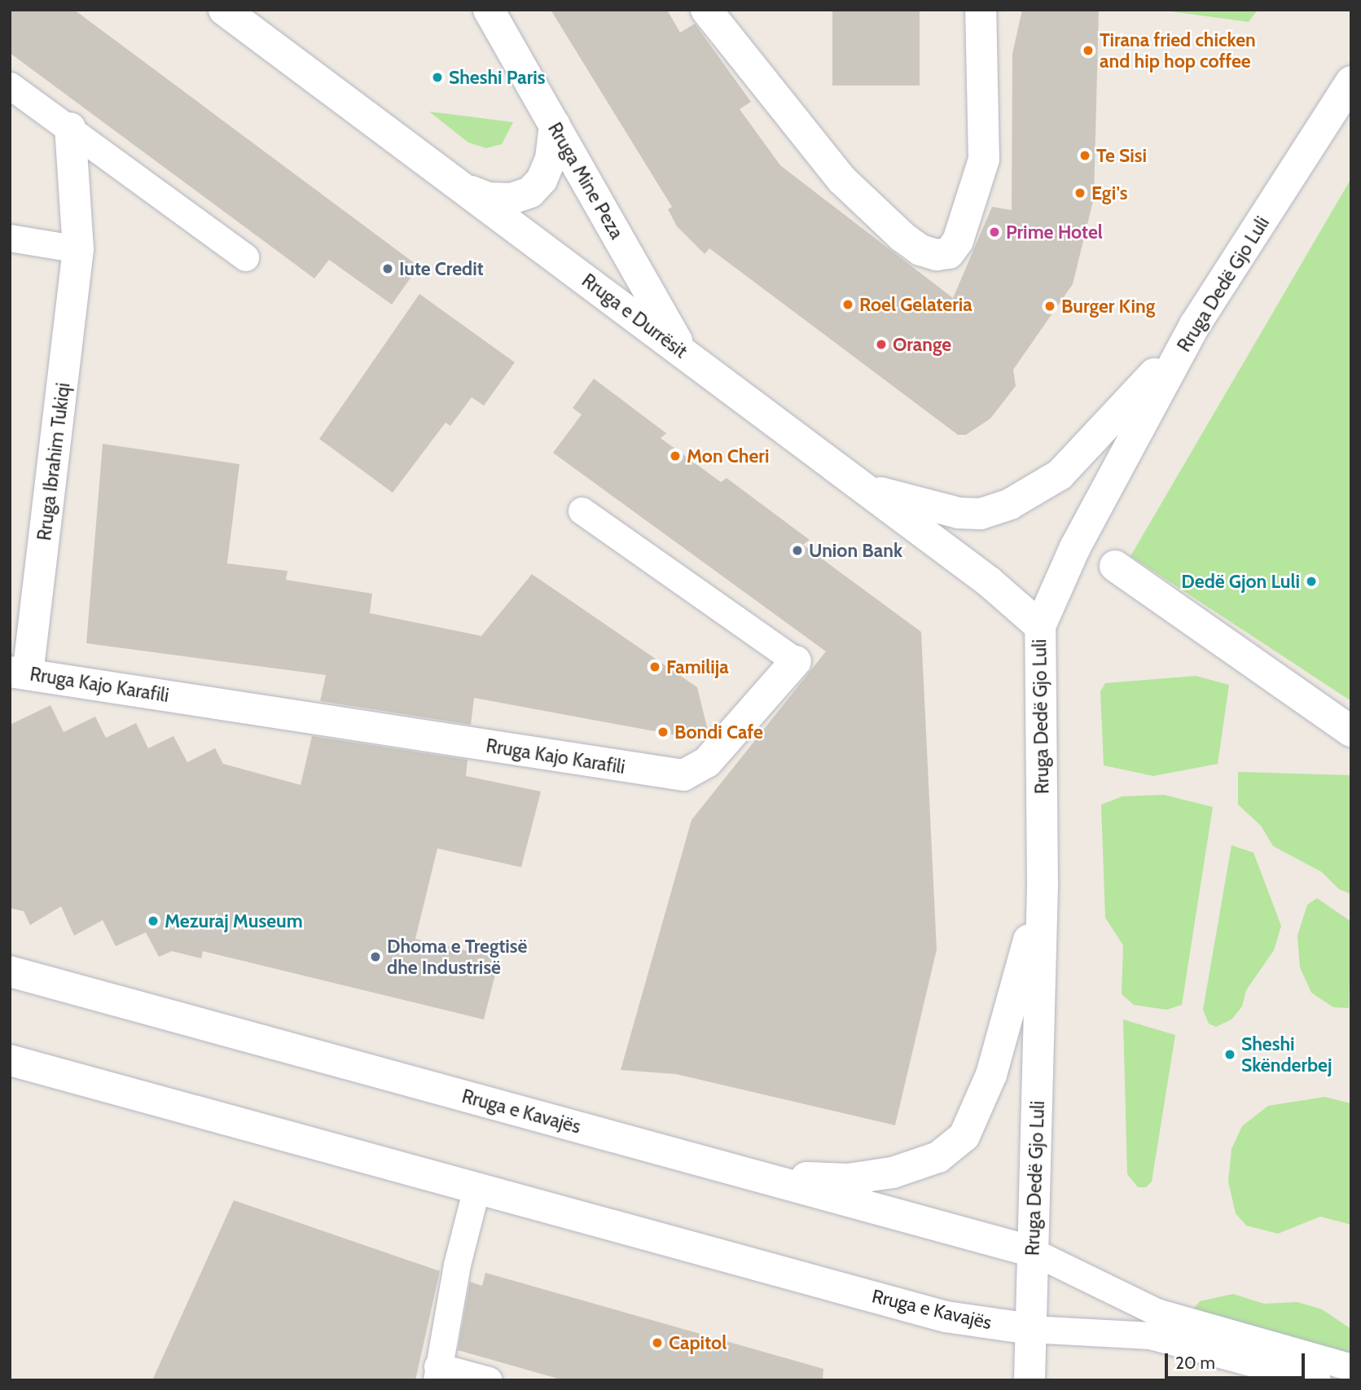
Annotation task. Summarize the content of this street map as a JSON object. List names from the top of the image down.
{
  "streets": {
    "main road": [
      "Rruga Mine Peza",
      "Rruga Dedë Gjo Luli",
      "Rruga e Durrësit",
      "Rruga Ibrahim Tukiqi",
      "Rruga Kajo Karafili",
      "Rruga e Kavajës"
    ]
  },
  "crossings": [
    ["Rruga Mine Peza", "Rruga e Durrësit"],
    ["Rruga Dedë Gjo Luli", "Rruga e Durrësit"],
    ["Rruga Dedë Gjo Luli", "Rruga e Kavajës"],
    ["Rruga Ibrahim Tukiqi", "Rruga Kajo Karafili"]
  ],
  "places": [
    "Tirana fried chicken and hip hop coffee",
    "Sheshi Paris",
    "Te Sisi",
    "Egi's",
    "Prime Hotel",
    "Iute Credit",
    "Roel Gelateria",
    "Burger King",
    "Orange",
    "Mon Cheri",
    "Union Bank",
    "Dedë Gjon Luli",
    "Familija",
    "Bondi Cafe",
    "Mezuraj Museum",
    "Dhoma e Tregtisë dhe Industrisë",
    "Sheshi Skënderbej",
    "Capitol"
  ],
  "scale_bar": "20 m"
}
